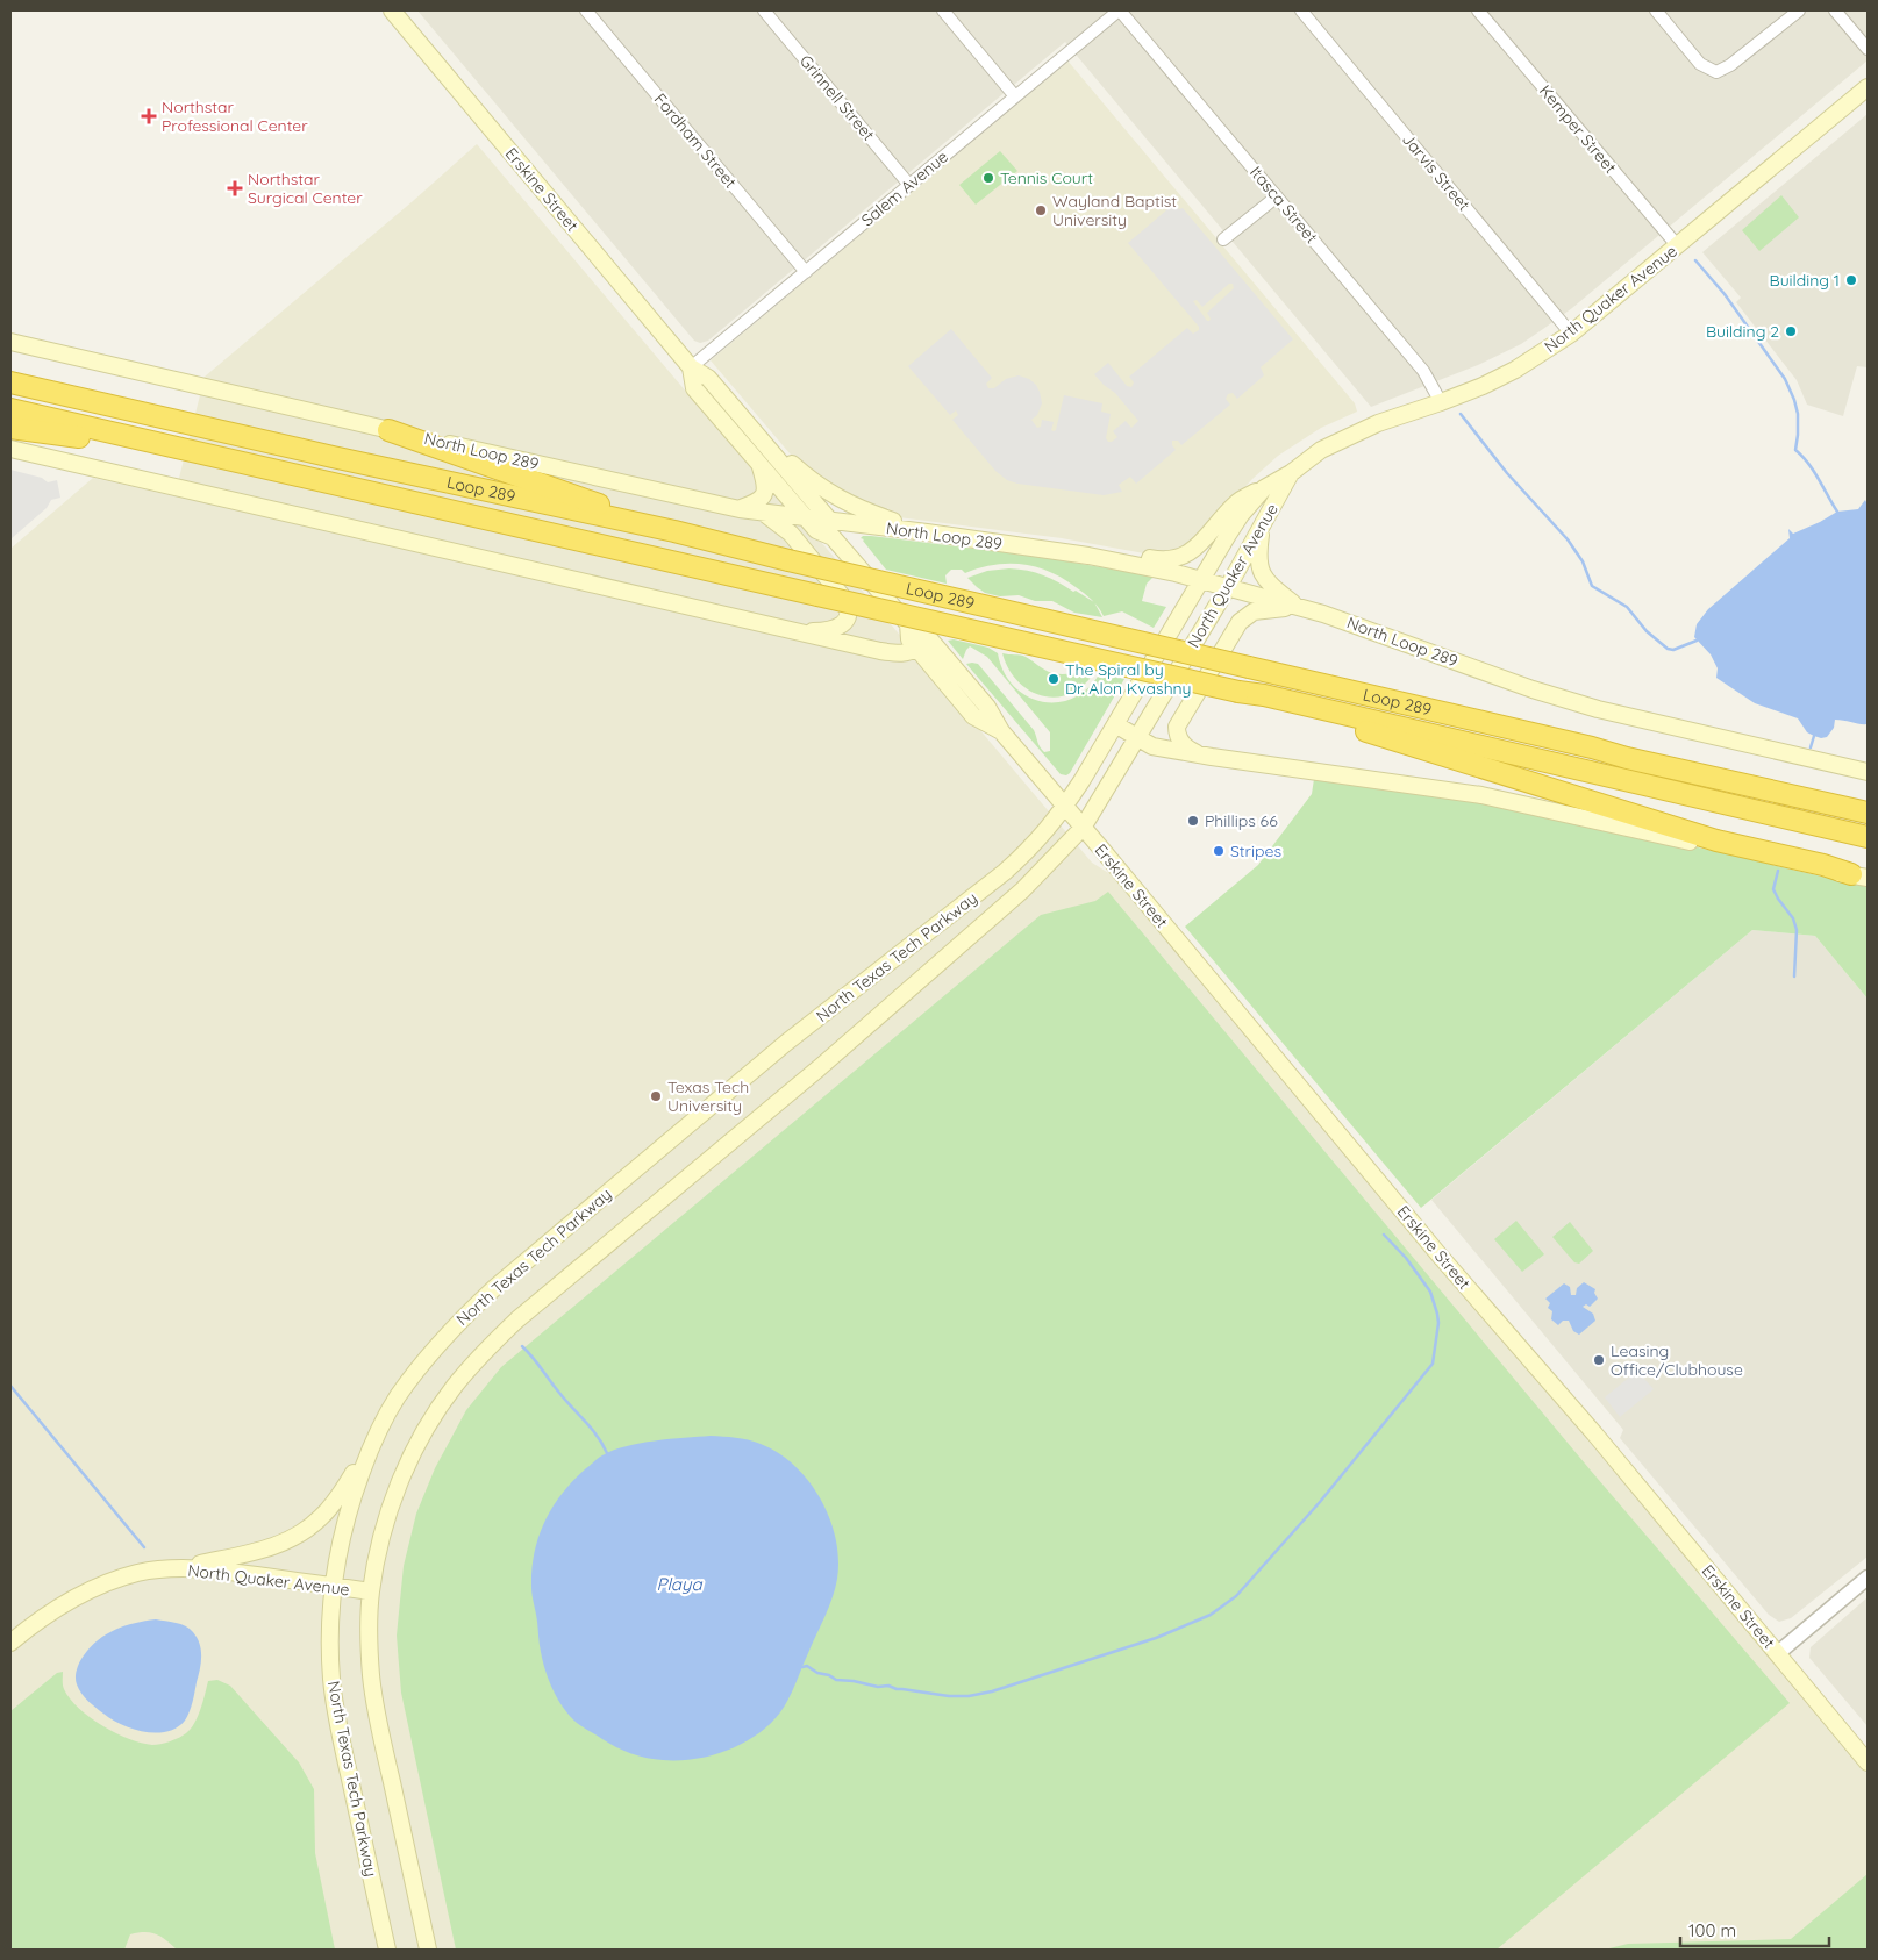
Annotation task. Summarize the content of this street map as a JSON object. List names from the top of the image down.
{
  "streets": {
    "highway": ["Loop 289"],
    "main road": [
      "Erskine Street",
      "North Quaker Avenue",
      "North Loop 289",
      "North Texas Tech Parkway"
    ],
    "street": [
      "Grinnell Street",
      "Kemper Street",
      "Fordham Street",
      "Jarvis Street",
      "Salem Avenue",
      "Itasca Street"
    ]
  },
  "crossings": [
    ["Grinnell Street", "Salem Avenue"],
    ["Kemper Street", "North Quaker Avenue"],
    ["Fordham Street", "Salem Avenue"],
    ["Jarvis Street", "North Quaker Avenue"],
    ["Salem Avenue", "Erskine Street"],
    ["Salem Avenue", "Itasca Street"],
    ["Erskine Street", "North Quaker Avenue"],
    ["Erskine Street", "North Loop 289"],
    ["Erskine Street", "North Texas Tech Parkway"],
    ["Itasca Street", "North Quaker Avenue"],
    ["North Quaker Avenue", "North Loop 289"],
    ["North Quaker Avenue", "North Texas Tech Parkway"]
  ],
  "water": ["Playa"],
  "places": {
    "health": ["Northstar Professional Center", "Northstar Surgical Center"],
    "other": [
      "Tennis Court",
      "Wayland Baptist University",
      "Building 1",
      "Building 2",
      "The Spiral by Dr. Alon Kvashny",
      "Phillips 66",
      "Stripes",
      "Texas Tech University",
      "Leasing Office/Clubhouse"
    ]
  },
  "scale_bar": "100 m"
}
